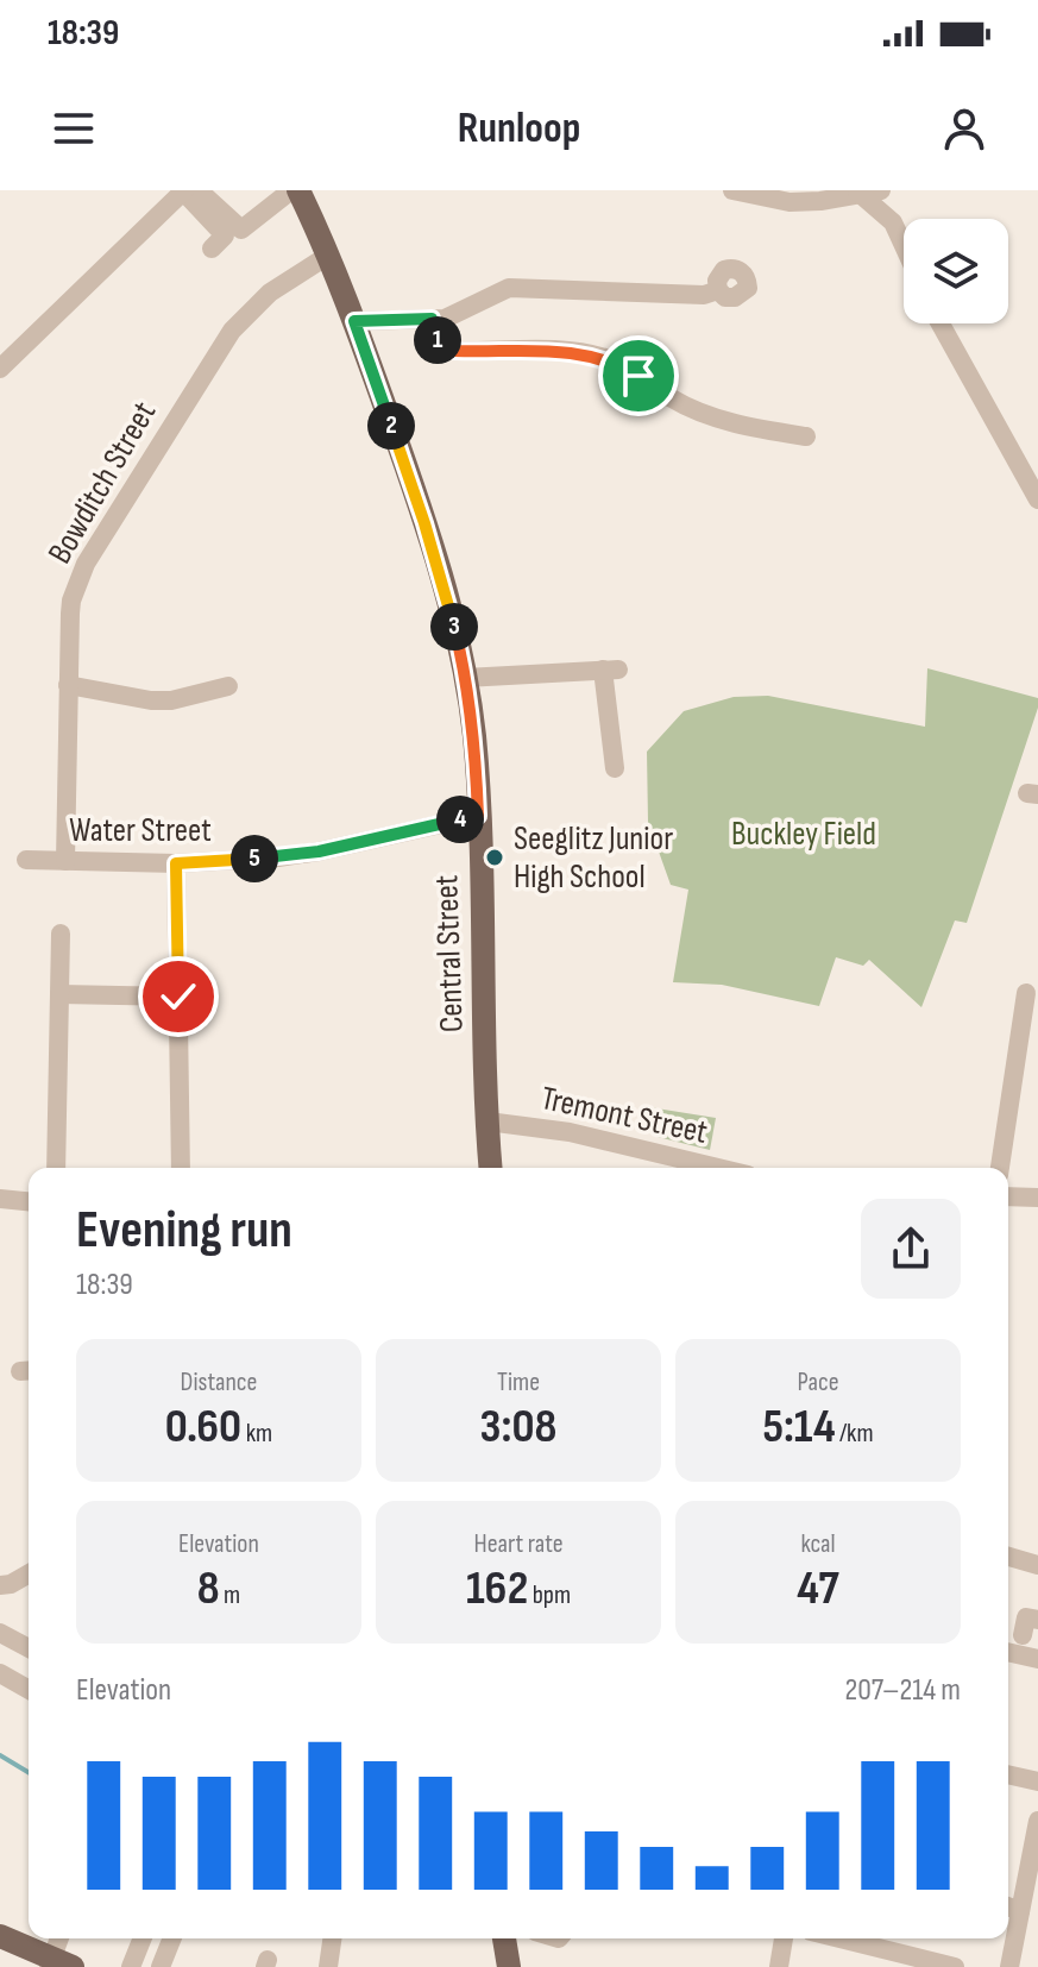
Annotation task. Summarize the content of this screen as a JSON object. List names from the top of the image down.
{
  "streets": {
    "main road": ["Central Street"],
    "street": ["Bowditch Street", "Water Street", "Tremont Street"]
  },
  "crossings": [
    ["Bowditch Street", "Water Street"],
    ["Bowditch Street", "Central Street"],
    ["Water Street", "Central Street"],
    ["Central Street", "Tremont Street"]
  ],
  "parks": ["Buckley Field"],
  "places": ["Seeglitz Junior High School"],
  "page": {
    "status": "18:39",
    "header": "Runloop",
    "pins": [
      "1",
      "2",
      "3",
      "4",
      "5"
    ],
    "heading": ["Evening run", "18:39"],
    "stats": [
      ["Distance", "0.60 km"],
      ["Time", "3:08"],
      ["Pace", "5:14 /km"],
      ["Elevation", "8 m"],
      ["Heart rate", "162 bpm"],
      ["kcal", "47"]
    ],
    "chart": ["Elevation", "207–214 m"]
  }
}
